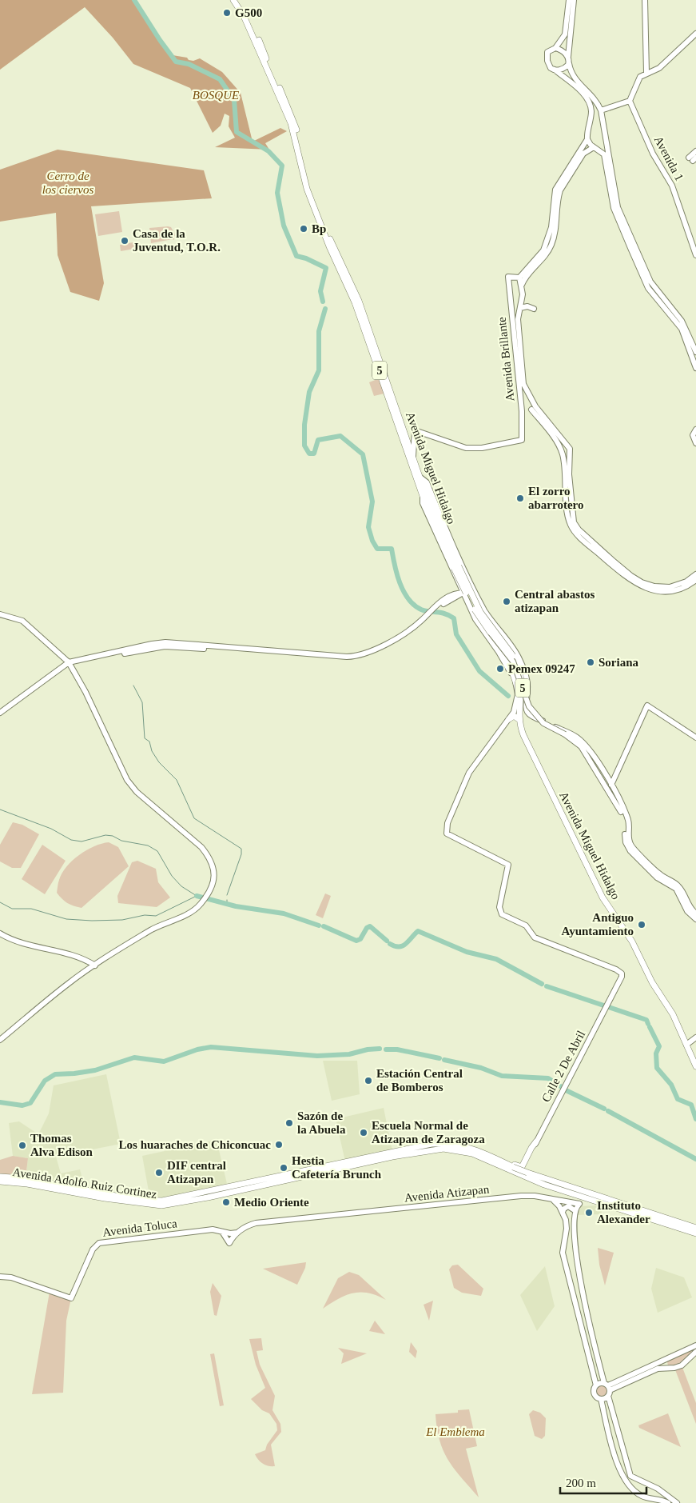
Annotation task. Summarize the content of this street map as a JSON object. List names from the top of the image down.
{
  "streets": {
    "main road": ["5", "Avenida Miguel Hidalgo", "Avenida Adolfo Ruiz Cortinez"],
    "street": [
      "Avenida 1",
      "Avenida Brillante",
      "Calle 2 De Abril",
      "Avenida Atizapan",
      "Avenida Toluca"
    ]
  },
  "crossings": [
    ["5", "Avenida Miguel Hidalgo"],
    ["Calle 2 De Abril", "Avenida Adolfo Ruiz Cortinez"],
    ["Avenida Atizapan", "Avenida Toluca"]
  ],
  "parks": ["BOSQUE", "Cerro de los ciervos", "El Emblema"],
  "places": [
    "G500",
    "Bp",
    "Casa de la Juventud, T.O.R.",
    "El zorro abarrotero",
    "Central abastos atizapan",
    "Soriana",
    "Pemex 09247",
    "Antiguo Ayuntamiento",
    "Estación Central de Bomberos",
    "Sazón de la Abuela",
    "Escuela Normal de Atizapan de Zaragoza",
    "Los huaraches de Chiconcuac",
    "Thomas Alva Edison",
    "Hestia Cafetería Brunch",
    "DIF central Atizapan",
    "Medio Oriente",
    "Instituto Alexander"
  ],
  "scale_bar": "200 m"
}
